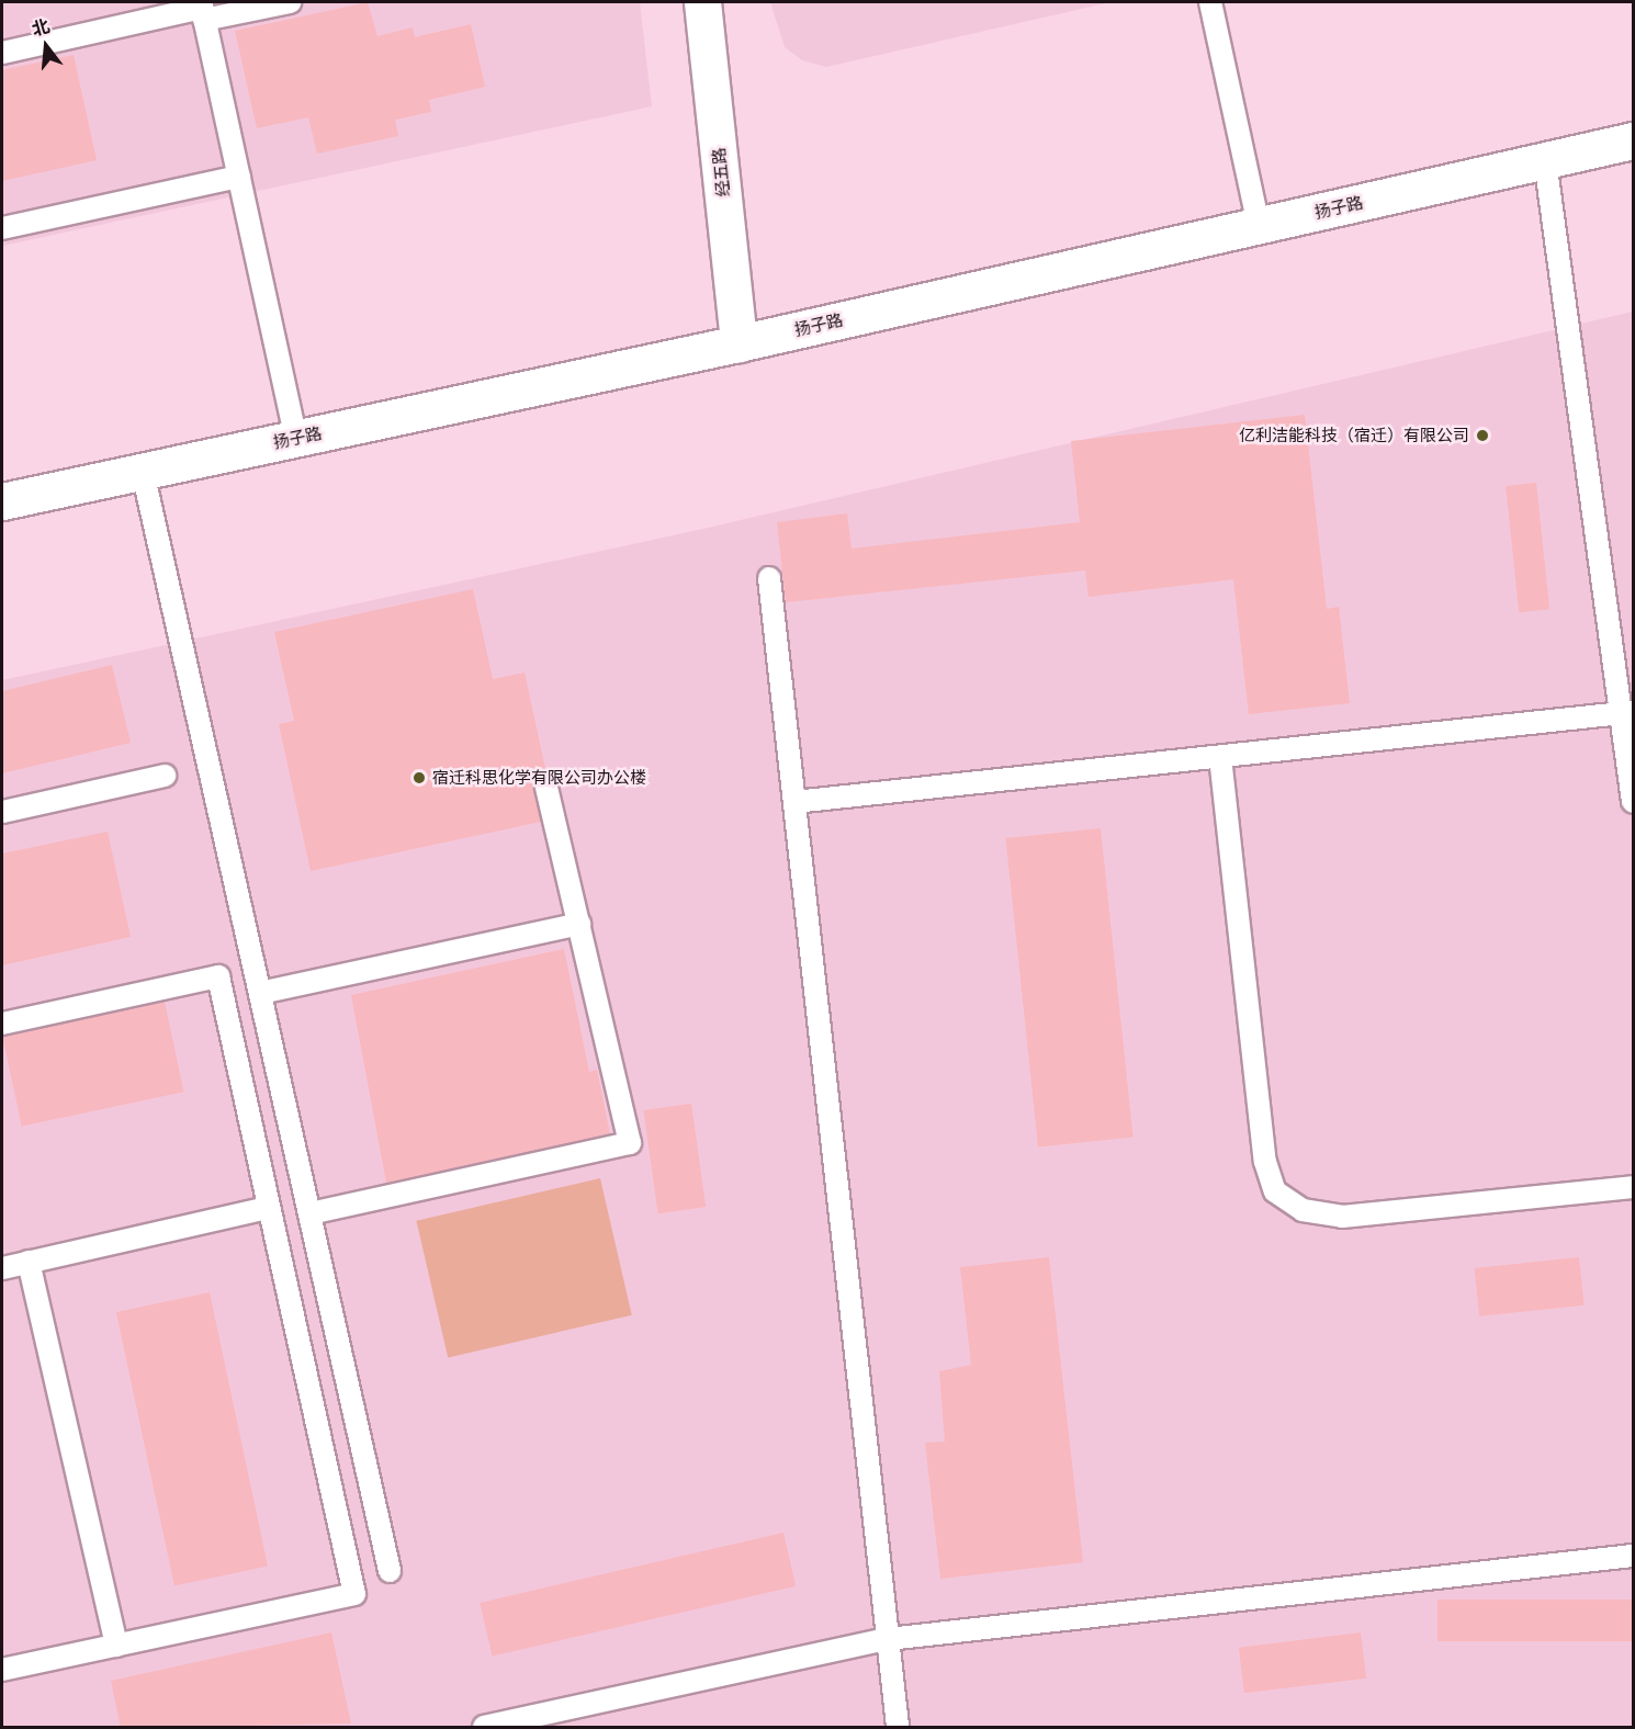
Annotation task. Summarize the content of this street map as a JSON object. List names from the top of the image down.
{
  "streets": {
    "street": ["经五路", "扬子路"]
  },
  "crossings": [
    ["经五路", "扬子路"]
  ],
  "places": ["亿利洁能科技（宿迁）有限公司", "宿迁科思化学有限公司办公楼"],
  "north": "top"
}
